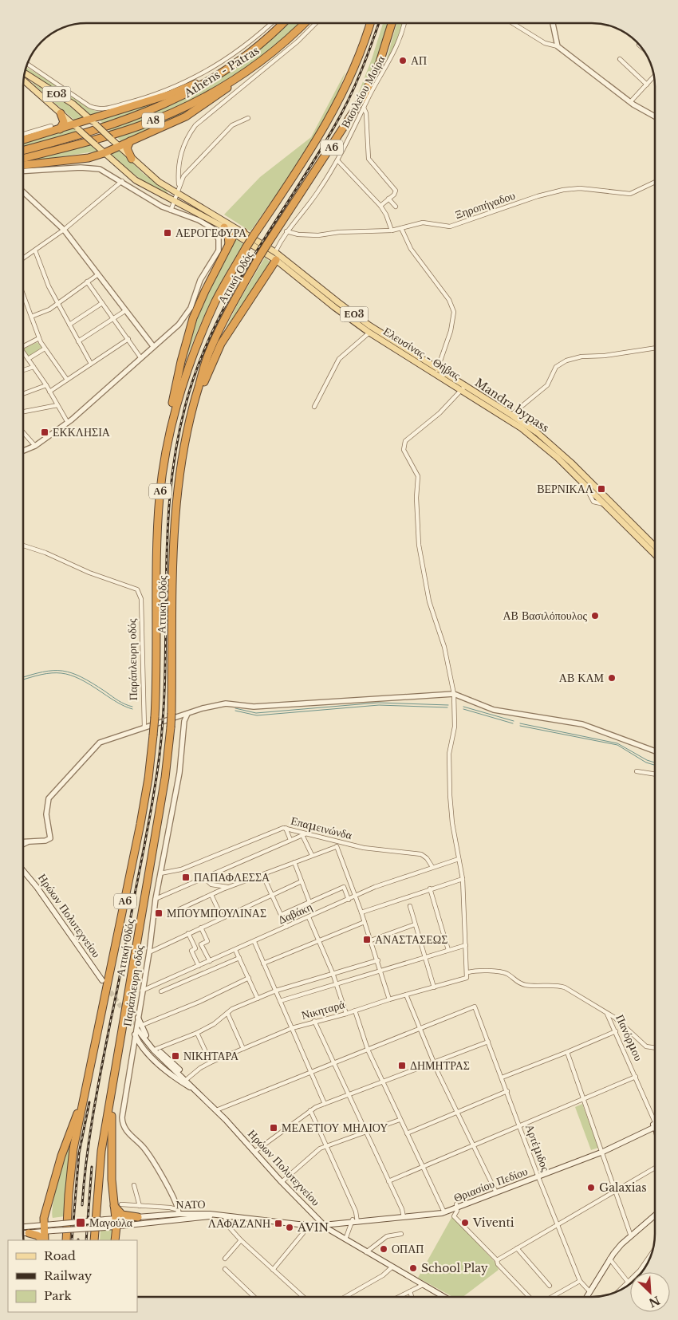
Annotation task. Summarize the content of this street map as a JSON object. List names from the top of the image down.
{
  "streets": {
    "highway": [
      "Athens - Patras",
      "Α8",
      "Α6",
      "Αττική Οδός"
    ],
    "main road": [
      "ΕΟ3",
      "Ελευσίνας - Θήβας",
      "Mandra bypass",
      "Ηρώων Πολυτεχνείου",
      "Θριασίου Πεδίου",
      "ΝΑΤΟ"
    ],
    "street": [
      "Βασιλείου Μοίρα",
      "Ξηροπήγαδου",
      "Παράπλευρη οδός",
      "Επαμεινώνδα",
      "Δαβάκη",
      "Νικηταρά",
      "Πανόρμου",
      "Αρτέμιδος"
    ]
  },
  "crossings": [
    ["Βασιλείου Μοίρα", "ΕΟ3"],
    ["Βασιλείου Μοίρα", "Ξηροπήγαδου"],
    ["Βασιλείου Μοίρα", "Mandra bypass"],
    ["ΕΟ3", "Ελευσίνας - Θήβας"],
    ["ΕΟ3", "Mandra bypass"],
    ["Ελευσίνας - Θήβας", "Mandra bypass"],
    ["Παράπλευρη οδός", "Επαμεινώνδα"],
    ["Παράπλευρη οδός", "Δαβάκη"],
    ["Παράπλευρη οδός", "Ηρώων Πολυτεχνείου"],
    ["Παράπλευρη οδός", "ΝΑΤΟ"],
    ["Επαμεινώνδα", "Δαβάκη"],
    ["Ηρώων Πολυτεχνείου", "Νικηταρά"],
    ["Ηρώων Πολυτεχνείου", "Θριασίου Πεδίου"],
    ["Πανόρμου", "Θριασίου Πεδίου"],
    ["Αρτέμιδος", "Θριασίου Πεδίου"],
    ["Θριασίου Πεδίου", "ΝΑΤΟ"]
  ],
  "places": {
    "other": [
      "ΑΠ",
      "ΑΒ Βασιλόπουλος",
      "ΑΒ ΚΑΜ",
      "Galaxias",
      "Viventi",
      "AVIN",
      "ΟΠΑΠ",
      "School Play"
    ],
    "transit": [
      "ΑΕΡΟΓΕΦΥΡΑ",
      "ΕΚΚΛΗΣΙΑ",
      "ΒΕΡΝΙΚΑΛ",
      "ΠΑΠΑΦΛΕΣΣΑ",
      "ΜΠΟΥΜΠΟΥΛΙΝΑΣ",
      "ΑΝΑΣΤΑΣΕΩΣ",
      "ΝΙΚΗΤΑΡΑ",
      "ΔΗΜΗΤΡΑΣ",
      "ΜΕΛΕΤΙΟΥ ΜΗΛΙΟΥ",
      "Μαγούλα",
      "ΛΑΦΑΖΑΝΗ"
    ]
  },
  "legend": ["Road", "Railway", "Park"],
  "north": "bottom right"
}
